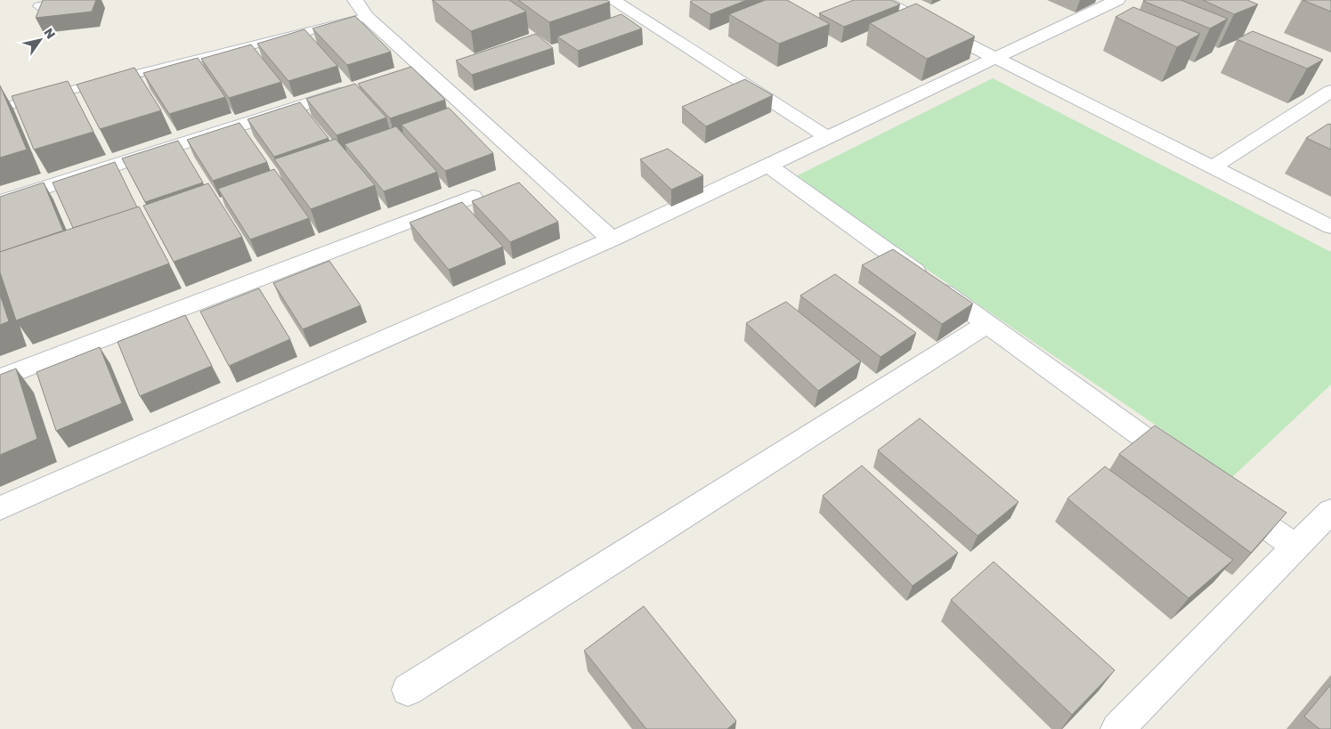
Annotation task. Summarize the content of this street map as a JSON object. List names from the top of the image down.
{
  "north": "top right"
}
